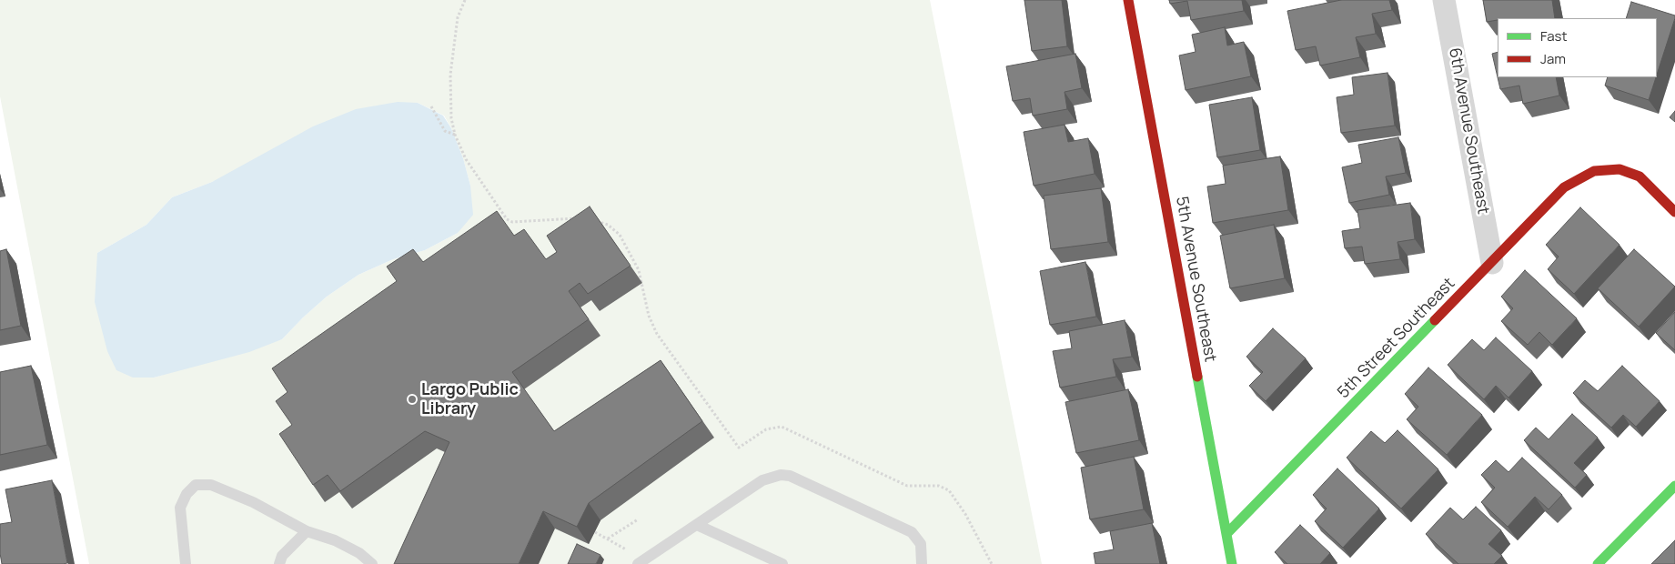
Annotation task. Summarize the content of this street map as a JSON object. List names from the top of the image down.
{
  "streets": {
    "street": ["6th Avenue Southeast", "5th Avenue Southeast", "5th Street Southeast"]
  },
  "crossings": [
    ["6th Avenue Southeast", "5th Street Southeast"],
    ["5th Avenue Southeast", "5th Street Southeast"]
  ],
  "places": ["Largo Public Library"],
  "legend": ["Fast", "Jam"]
}
